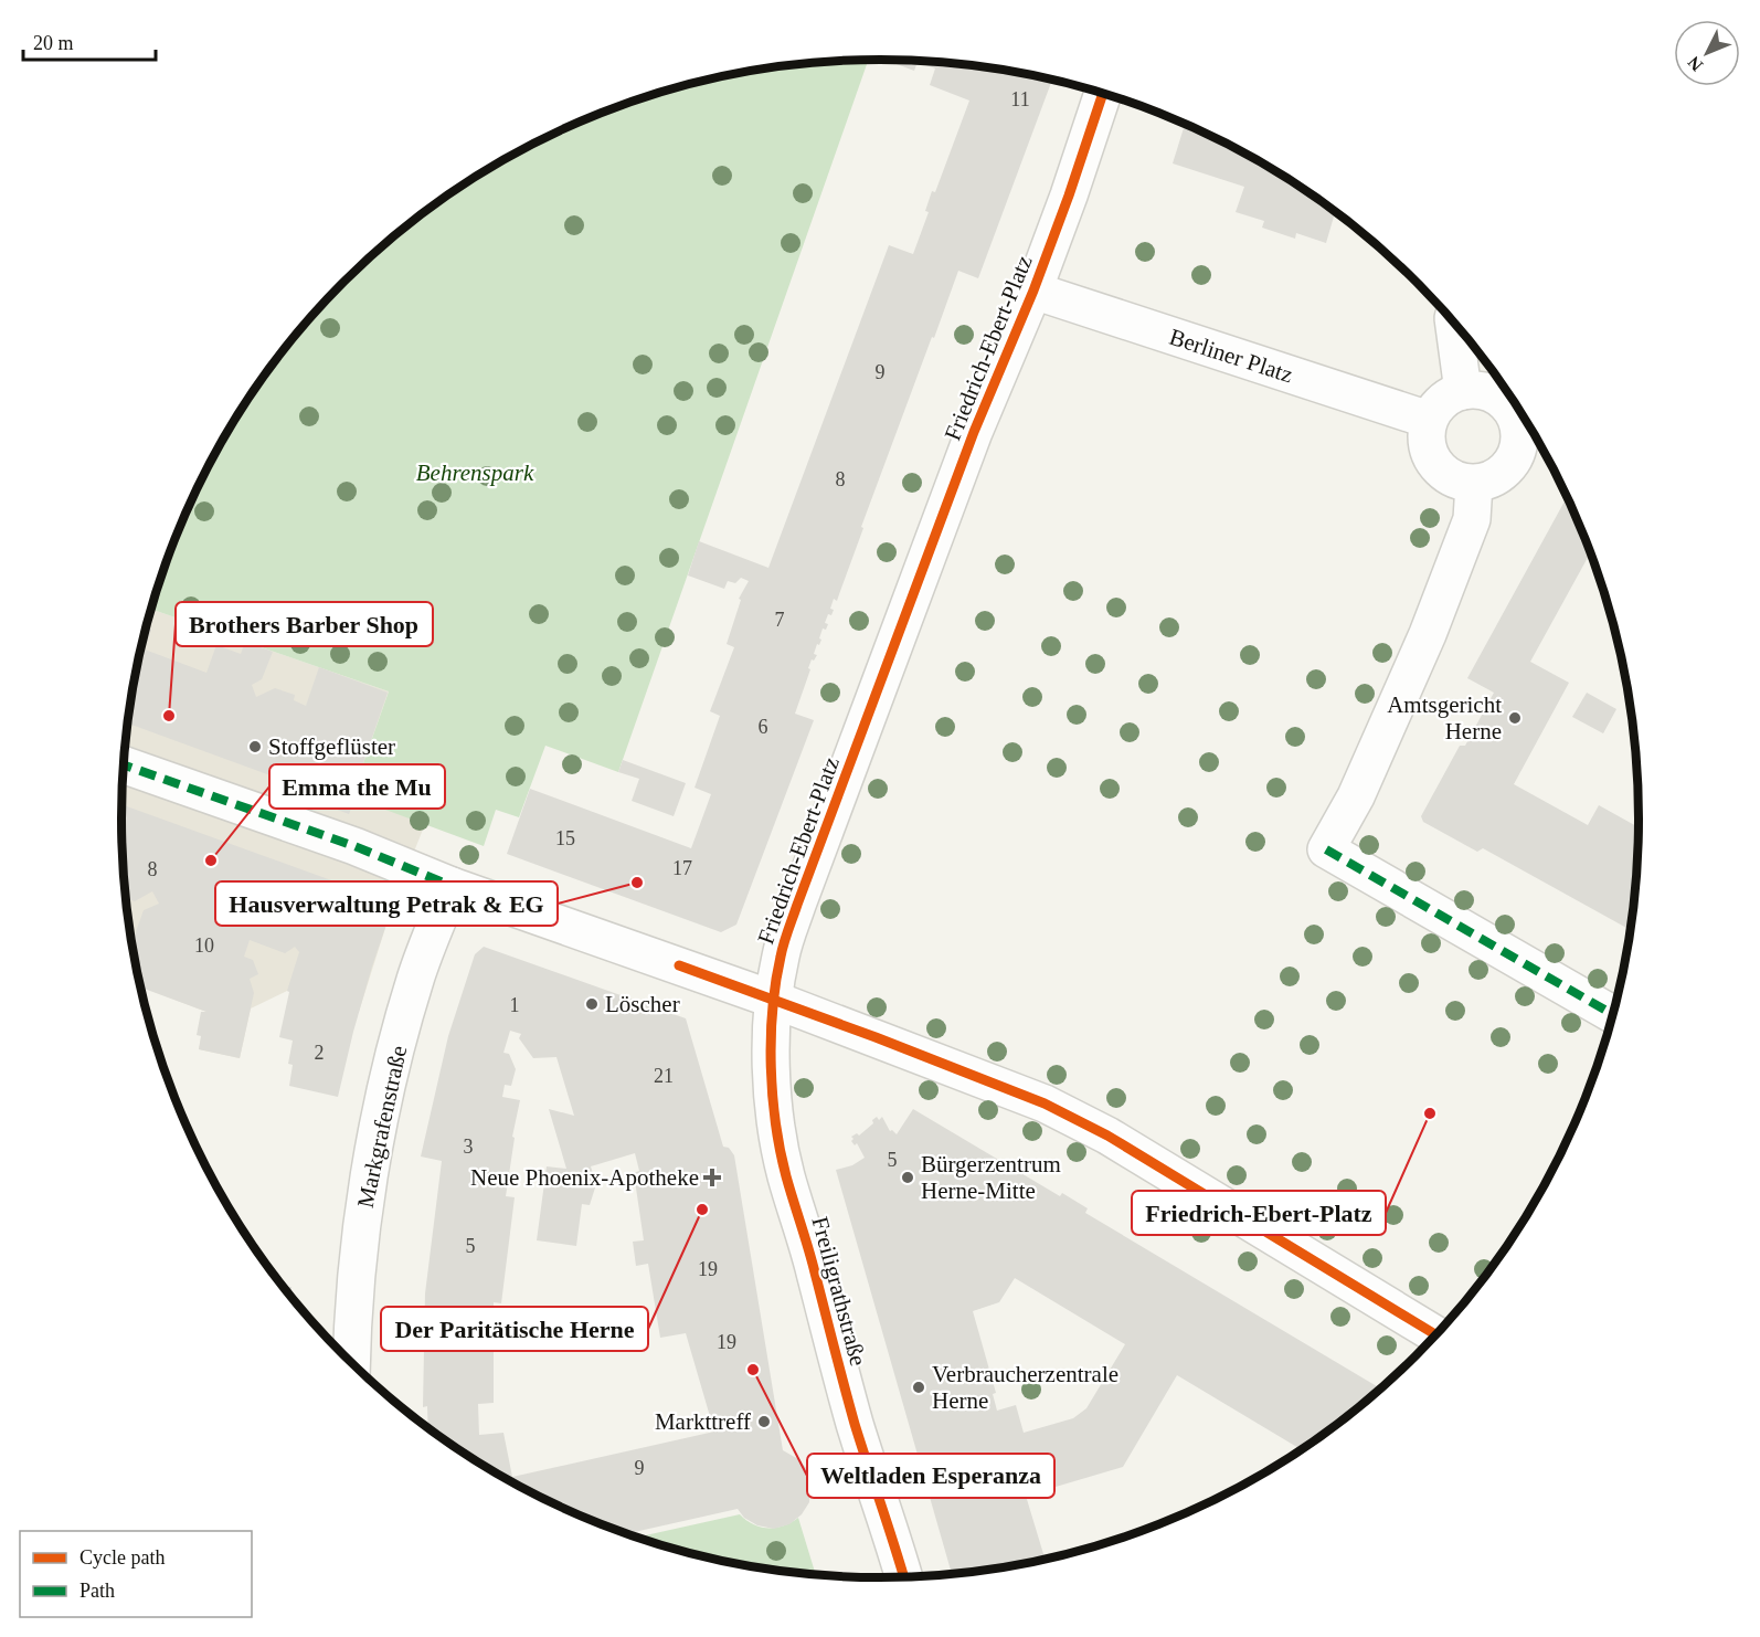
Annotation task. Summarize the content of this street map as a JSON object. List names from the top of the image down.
{
  "streets": {
    "street": [
      "Friedrich-Ebert-Platz",
      "Berliner Platz",
      "Markgrafenstraße",
      "Freiligrathstraße"
    ]
  },
  "crossings": [
    ["Friedrich-Ebert-Platz", "Berliner Platz"],
    ["Friedrich-Ebert-Platz", "Freiligrathstraße"]
  ],
  "parks": ["Behrenspark"],
  "places": {
    "other": [
      "Brothers Barber Shop",
      "Amtsgericht Herne",
      "Stoffgeflüster",
      "Emma the Mu",
      "Hausverwaltung Petrak & EG",
      "Löscher",
      "Friedrich-Ebert-Platz",
      "Bürgerzentrum Herne-Mitte",
      "Der Paritätische Herne",
      "Weltladen Esperanza",
      "Verbraucherzentrale Herne",
      "Markttreff"
    ],
    "health": ["Neue Phoenix-Apotheke"]
  },
  "house_numbers": [
    "11",
    "9",
    "8",
    "7",
    "6",
    "15",
    "17",
    "8",
    "10",
    "1",
    "2",
    "21",
    "3",
    "5",
    "5",
    "19",
    "19",
    "9"
  ],
  "legend": ["Cycle path", "Path"],
  "scale_bar": "20 m",
  "north": "bottom left"
}
